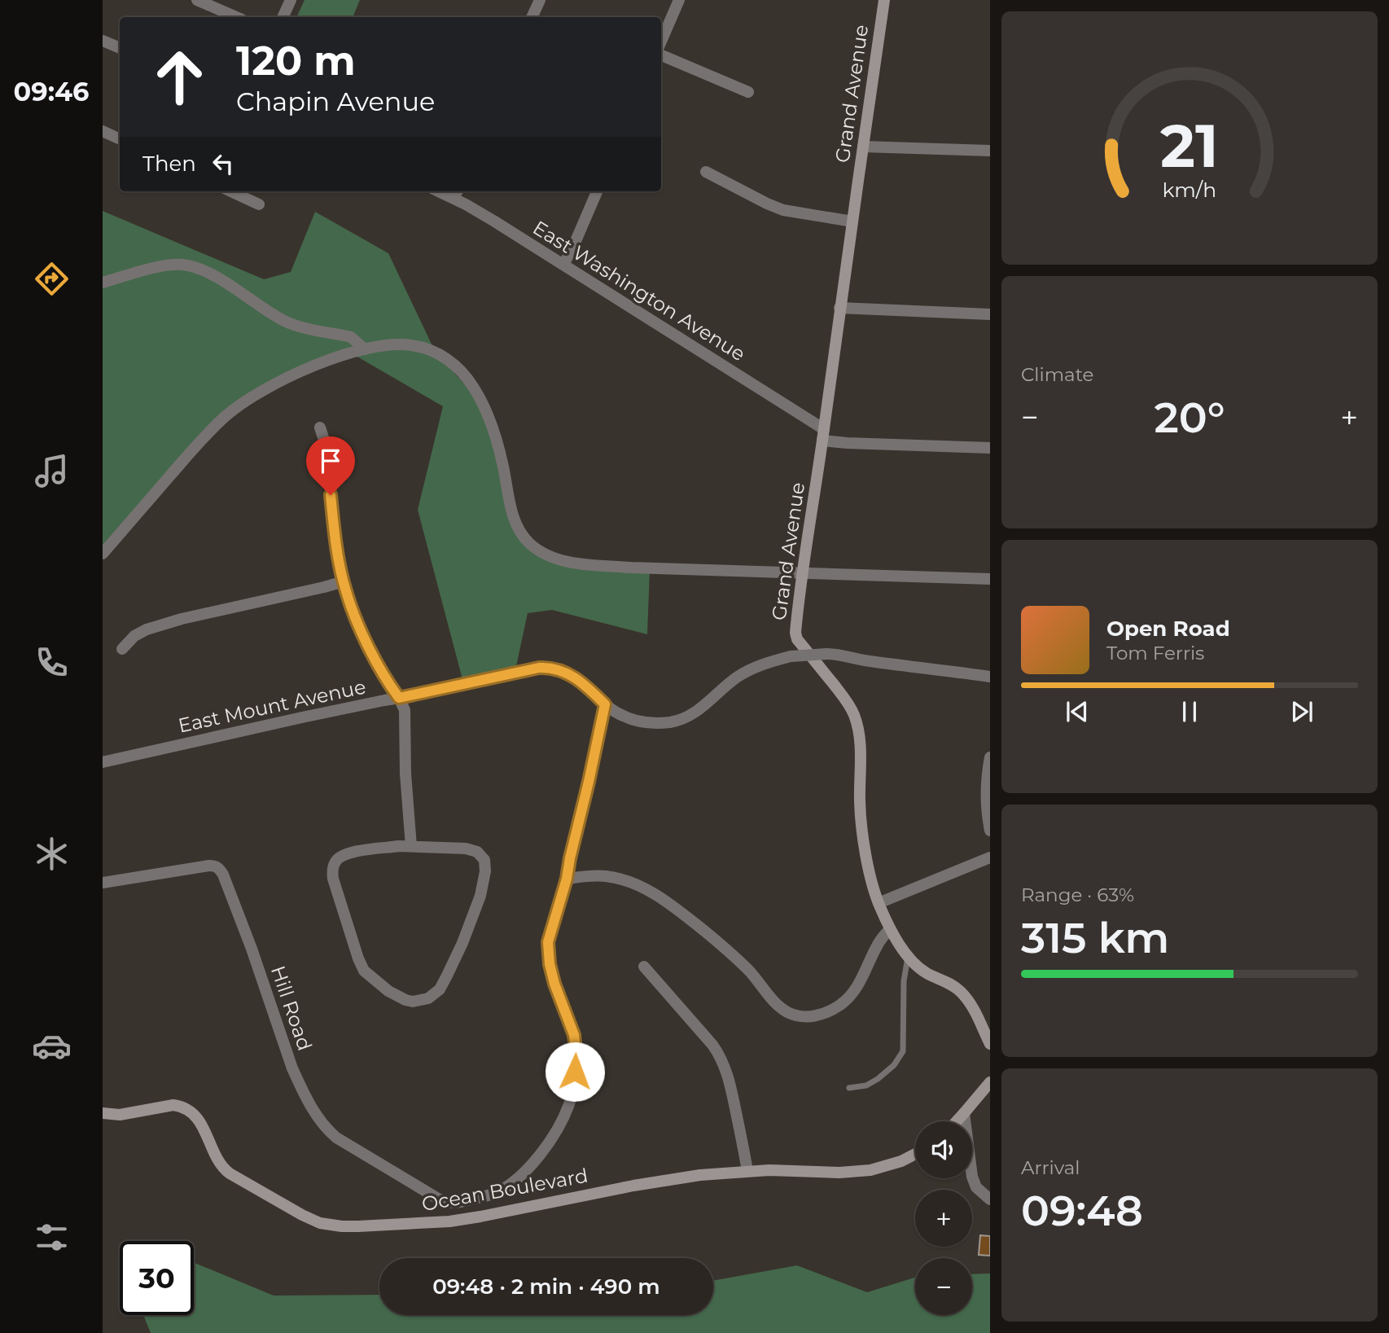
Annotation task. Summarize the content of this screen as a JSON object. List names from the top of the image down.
{
  "streets": {
    "street": [
      "Grand Avenue",
      "East Washington Avenue",
      "East Mount Avenue",
      "Hill Road",
      "Ocean Boulevard"
    ]
  },
  "crossings": [
    ["Grand Avenue", "East Washington Avenue"]
  ],
  "page": {
    "tabs": "09:46",
    "turn": ["120 m", "Chapin Avenue"],
    "then": "Then",
    "tile": [
      "Climate",
      ["Range · 63%", "315 km"],
      ["Arrival", "09:48"]
    ],
    "heat": ["−", "20°", "+"],
    "song": ["Open Road", "Tom Ferris"],
    "map_buttons": ["+", "−"],
    "limit": "30",
    "trip": "09:48 · 2 min · 490 m",
    "gauge": ["21", "km/h"]
  }
}
